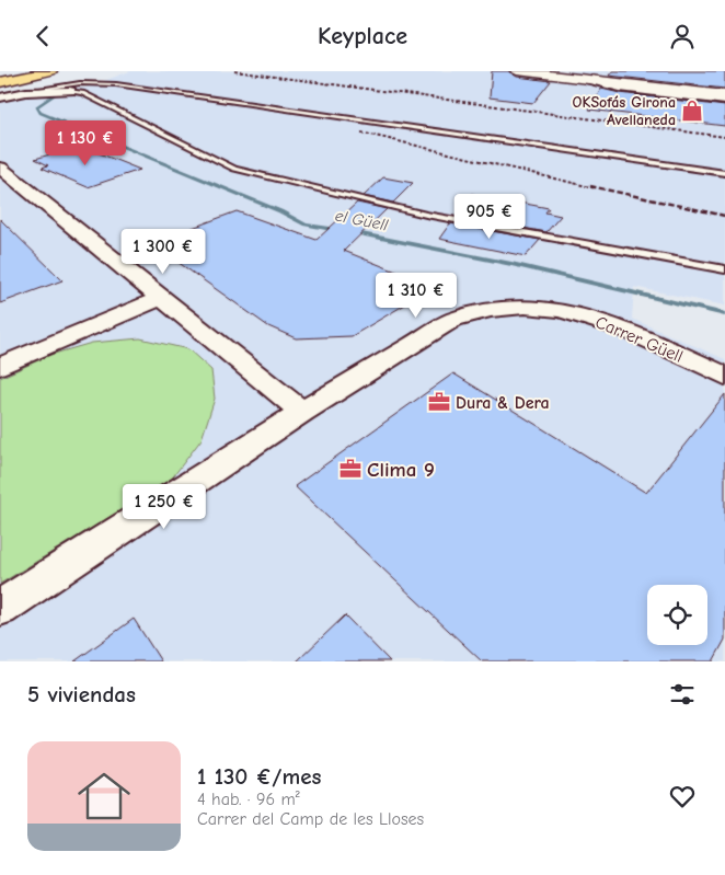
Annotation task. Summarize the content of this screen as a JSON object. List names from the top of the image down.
{
  "streets": {
    "street": ["Carrer Güell"]
  },
  "water": ["el Güell"],
  "places": {
    "shop": ["OKSofás Girona Avellaneda"],
    "office": ["Dura & Dera", "Clima 9"]
  },
  "page": {
    "header": "Keyplace",
    "price": [
      "1 130 €",
      "905 €",
      "1 300 €",
      "1 310 €",
      "1 250 €"
    ],
    "heading": "5 viviendas",
    "list": [
      {
        "name": "1 130 €/mes",
        "note": "4 hab. · 96 m² · Carrer del Camp de les Lloses"
      }
    ]
  }
}
